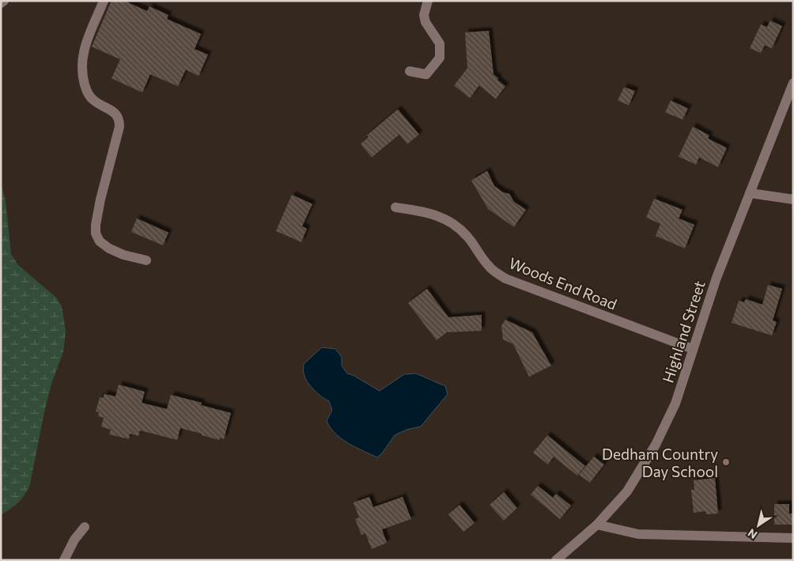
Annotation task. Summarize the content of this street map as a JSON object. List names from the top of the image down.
{
  "streets": {
    "street": ["Woods End Road", "Highland Street"]
  },
  "crossings": [
    ["Woods End Road", "Highland Street"]
  ],
  "places": ["Dedham Country Day School"],
  "north": "bottom left"
}
